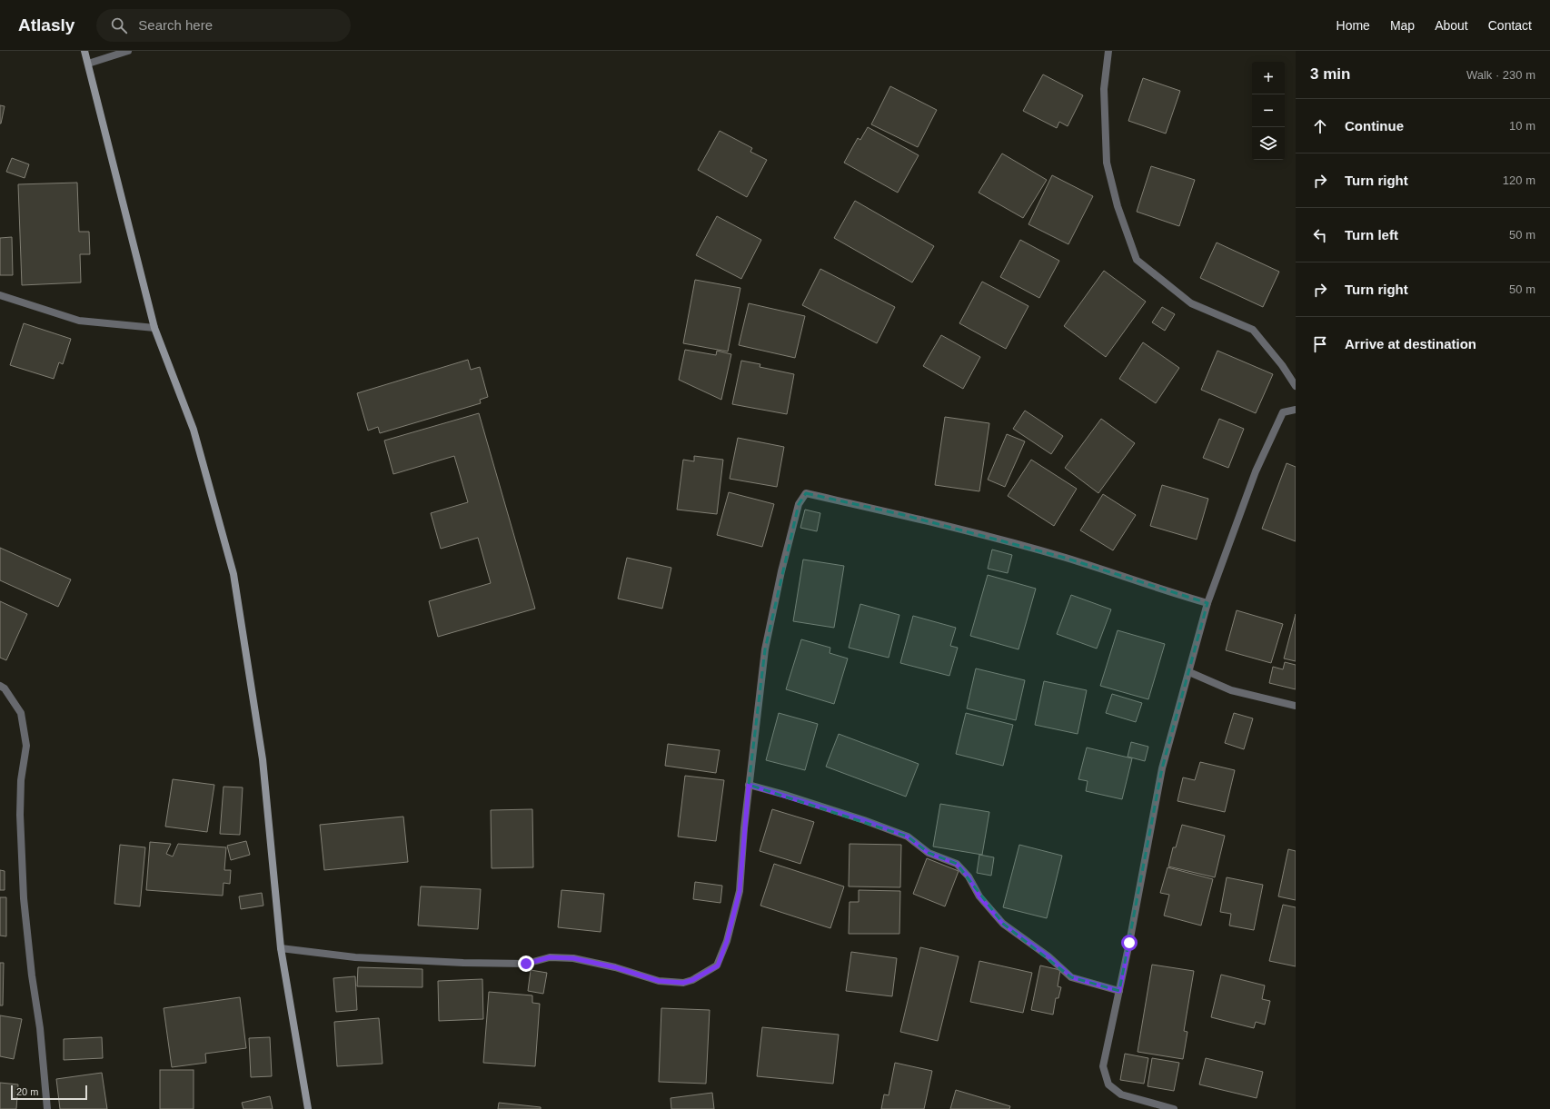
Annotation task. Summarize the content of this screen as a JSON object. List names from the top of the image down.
{
  "scale_bar": "20 m",
  "page": {
    "header": "Atlasly",
    "search": "Search here",
    "nav": [
      "Home",
      "Map",
      "About",
      "Contact"
    ],
    "heading": ["3 min", "Walk · 230 m"],
    "map_buttons": ["+", "−"],
    "list": [
      ["Continue", "10 m"],
      ["Turn right", "120 m"],
      ["Turn left", "50 m"],
      ["Turn right", "50 m"],
      "Arrive at destination"
    ],
    "scale": "20 m"
  }
}
